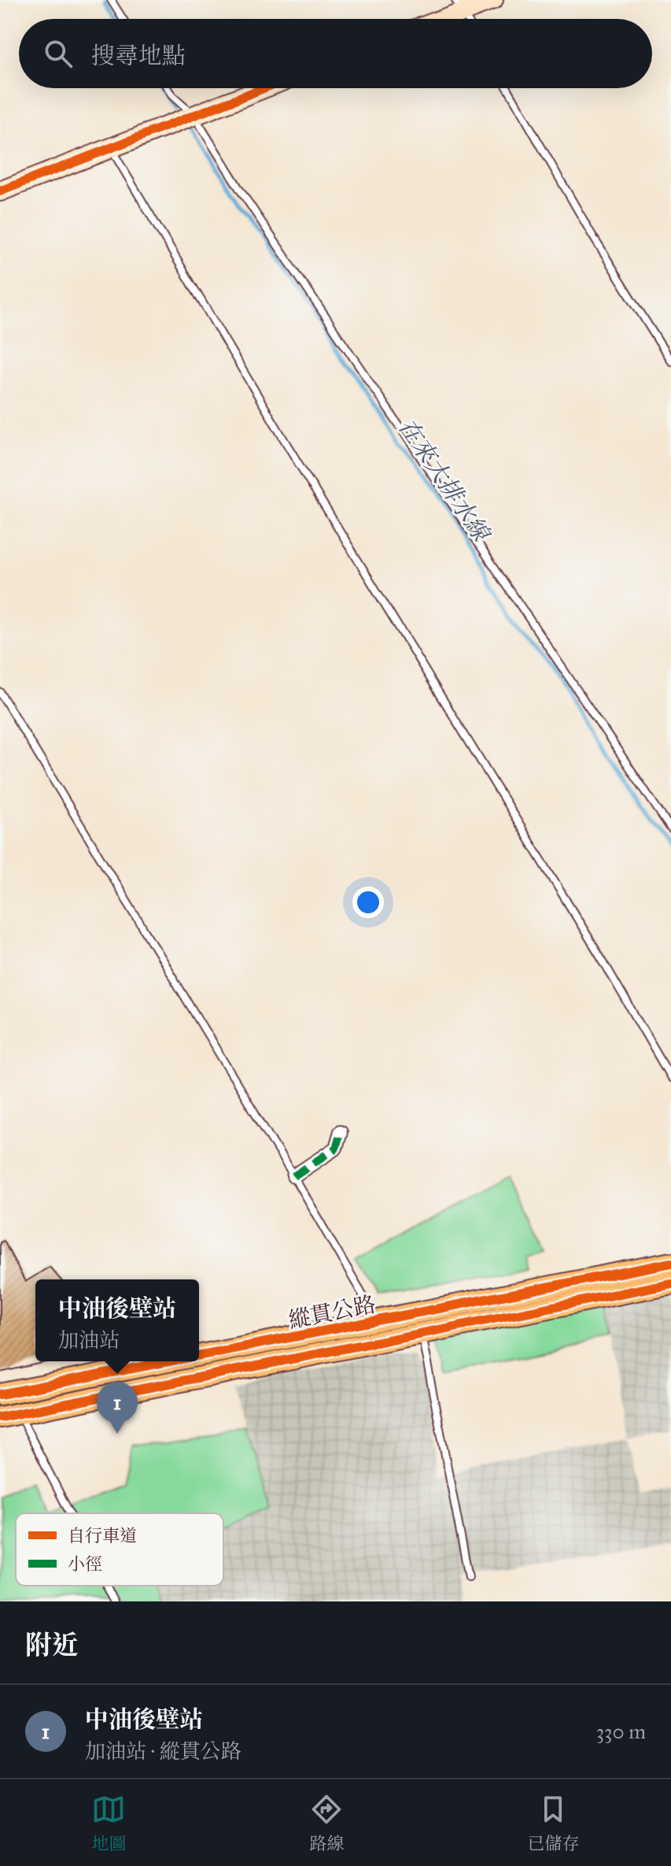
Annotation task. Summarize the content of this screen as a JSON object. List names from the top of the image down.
{
  "streets": {
    "main road": ["縱貫公路"]
  },
  "water": ["在來大排水線"],
  "legend": ["自行車道", "小徑"],
  "page": {
    "search": "搜尋地點",
    "popup": ["中油後壁站", "加油站"],
    "pins": "1",
    "heading": "附近",
    "list": [
      {
        "mark": "1",
        "name": "中油後壁站",
        "note": "加油站 · 縱貫公路",
        "value": "330 m"
      }
    ],
    "nav": ["地圖", "路線", "已儲存"]
  }
}
